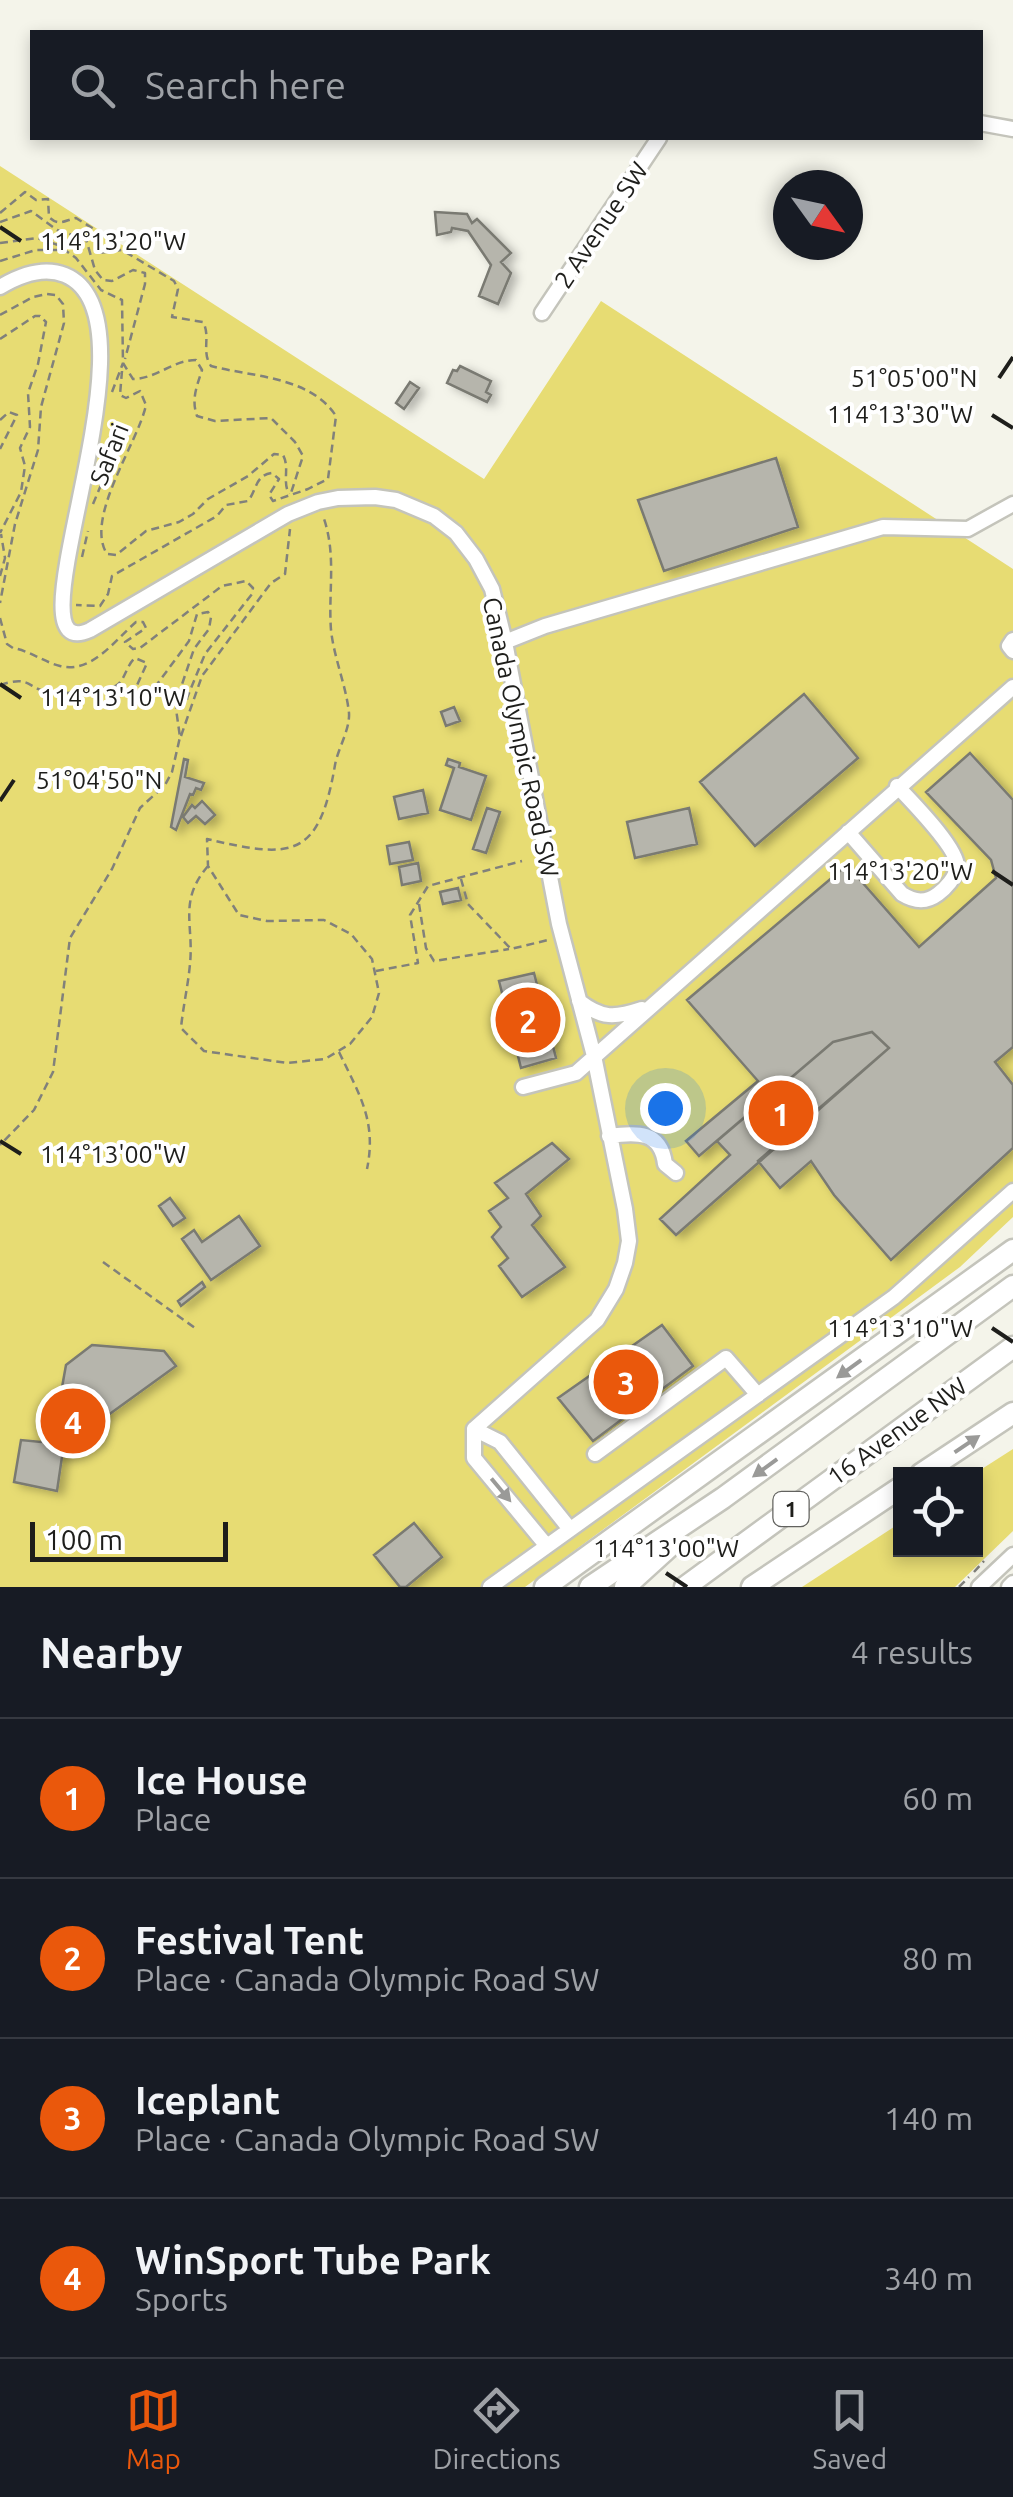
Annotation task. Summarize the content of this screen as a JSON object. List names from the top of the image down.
{
  "streets": {
    "highway": ["16 Avenue NW", "1"],
    "street": ["2 Avenue SW", "Canada Olympic Road SW"],
    "path": ["Safari"]
  },
  "scale_bar": "100 m",
  "north": "bottom right",
  "page": {
    "search": "Search here",
    "pins": [
      "2",
      "1",
      "3",
      "4"
    ],
    "scale": "100 m",
    "heading": ["Nearby", "4 results"],
    "list": [
      {
        "mark": "1",
        "name": "Ice House",
        "note": "Place",
        "value": "60 m"
      },
      {
        "mark": "2",
        "name": "Festival Tent",
        "note": "Place · Canada Olympic Road SW",
        "value": "80 m"
      },
      {
        "mark": "3",
        "name": "Iceplant",
        "note": "Place · Canada Olympic Road SW",
        "value": "140 m"
      },
      {
        "mark": "4",
        "name": "WinSport Tube Park",
        "note": "Sports",
        "value": "340 m"
      }
    ],
    "nav": ["Map", "Directions", "Saved"]
  },
  "coordinates": [
    "114°13'20\"W",
    "51°05'00\"N",
    "114°13'30\"W",
    "114°13'10\"W",
    "51°04'50\"N",
    "114°13'00\"W"
  ]
}
